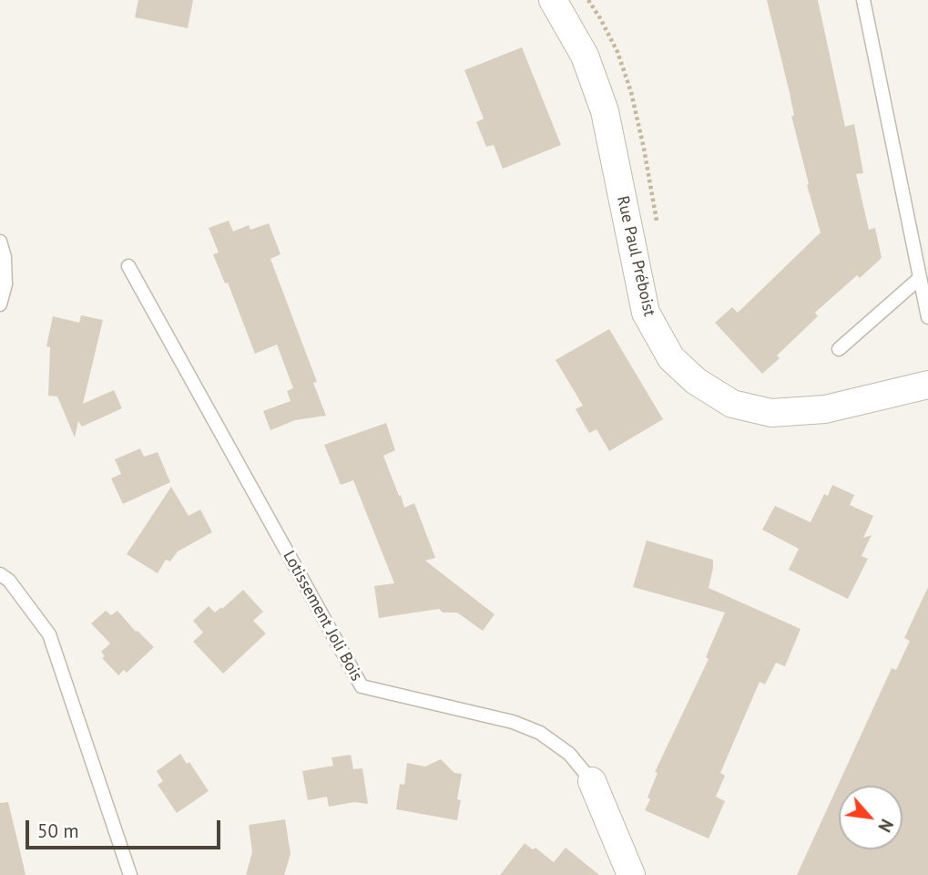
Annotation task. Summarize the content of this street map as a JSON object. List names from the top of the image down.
{
  "streets": {
    "street": ["Rue Paul Préboist", "Lotissement Joli Bois"]
  },
  "scale_bar": "50 m",
  "north": "bottom right"
}
